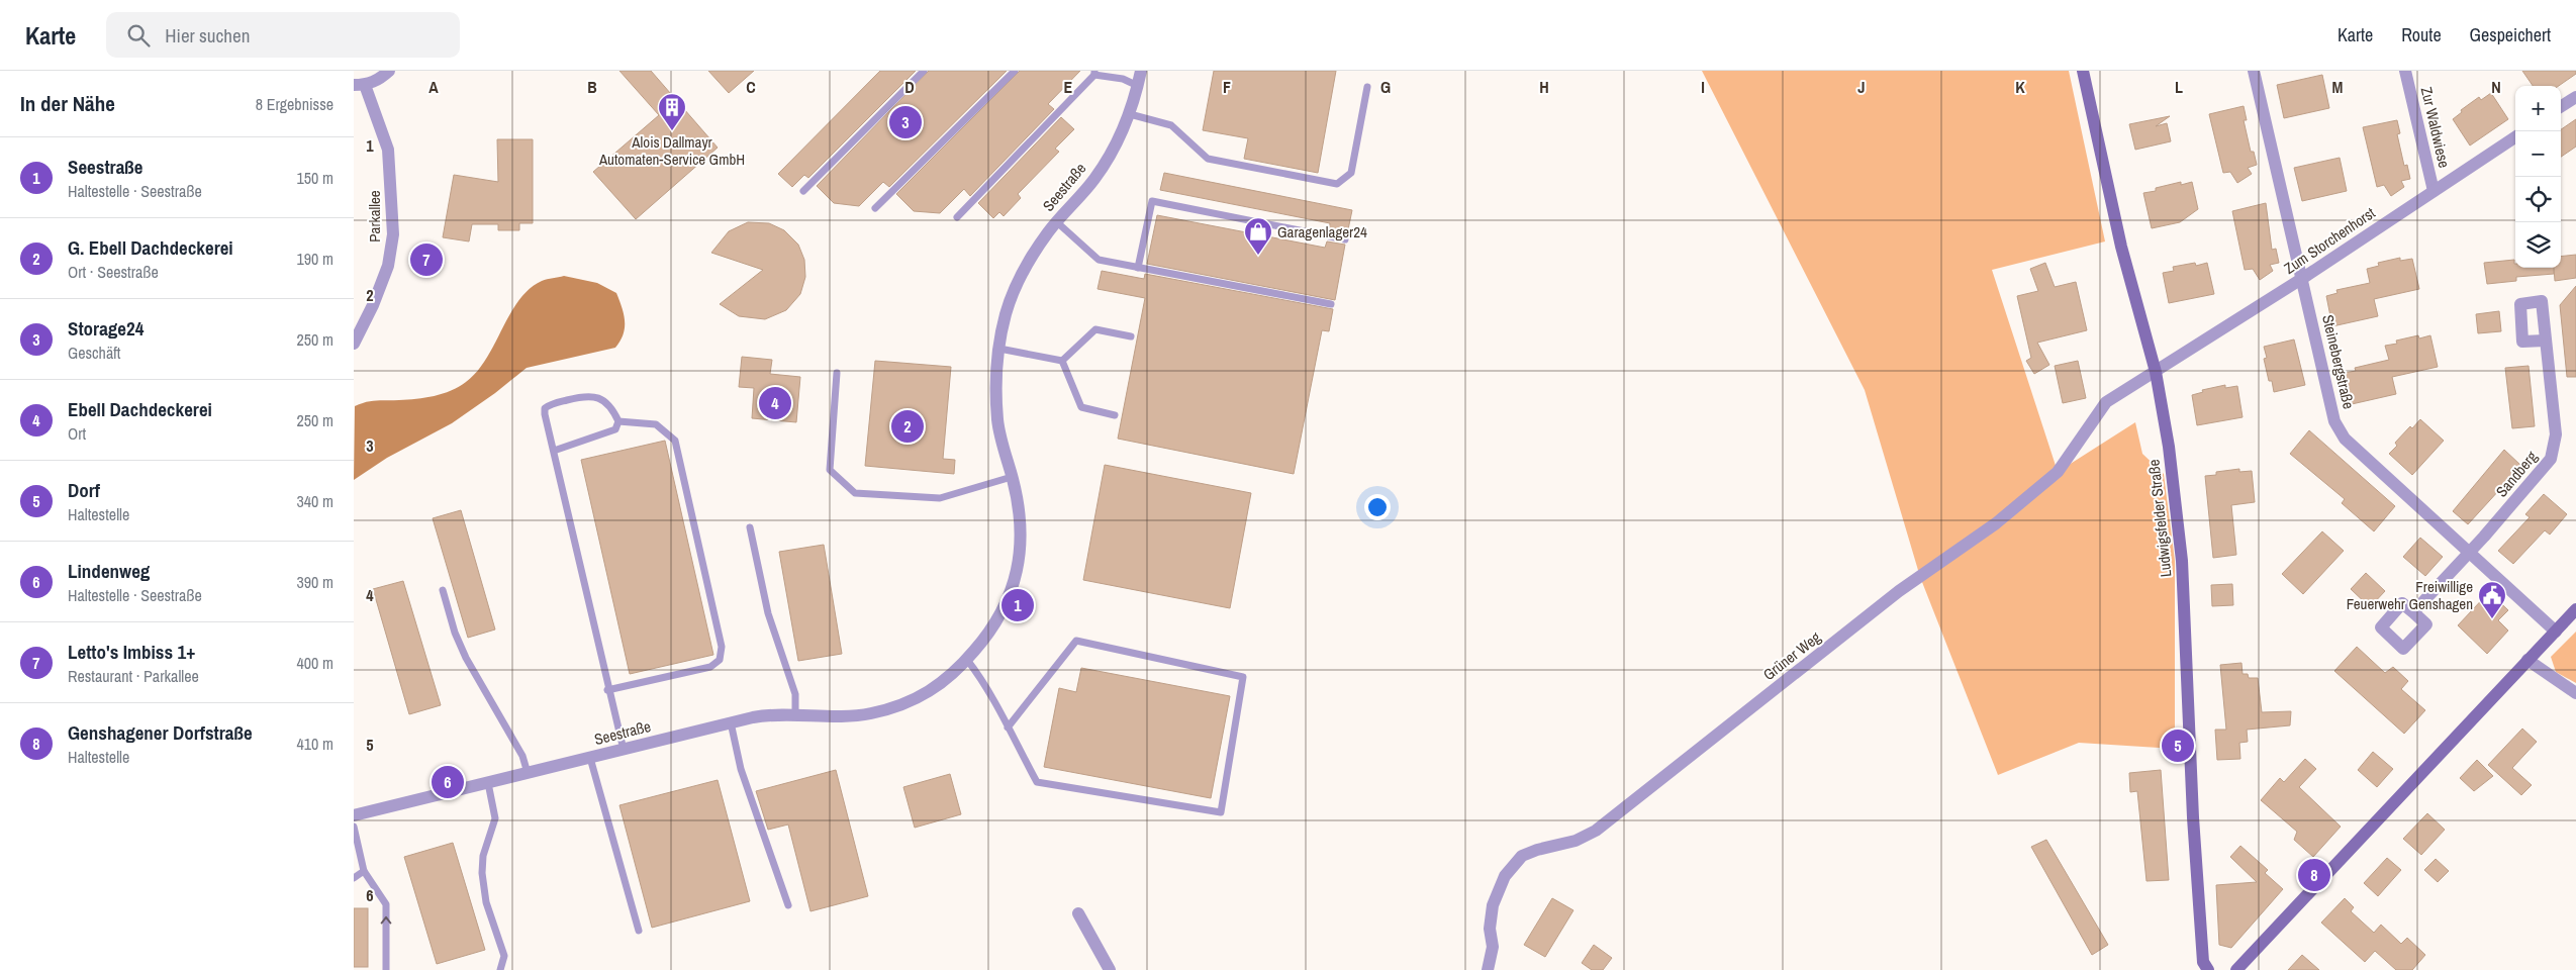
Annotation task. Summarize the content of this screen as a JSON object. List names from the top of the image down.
{
  "streets": {
    "street": [
      "Zur Waldwiese",
      "Seestraße",
      "Parkallee",
      "Zum Storchenhorst",
      "Steinebergstraße",
      "Sandberg",
      "Ludwigsfelder Straße",
      "Grüner Weg"
    ]
  },
  "crossings": [
    ["Zur Waldwiese", "Zum Storchenhorst"],
    ["Zum Storchenhorst", "Steinebergstraße"],
    ["Zum Storchenhorst", "Ludwigsfelder Straße"],
    ["Zum Storchenhorst", "Grüner Weg"],
    ["Steinebergstraße", "Sandberg"],
    ["Ludwigsfelder Straße", "Grüner Weg"]
  ],
  "places": {
    "building": ["Alois Dallmayr Automaten-Service GmbH"],
    "shop": ["Garagenlager24"],
    "public building": ["Freiwillige Feuerwehr Genshagen"]
  },
  "page": {
    "header": "Karte",
    "search": "Hier suchen",
    "nav": ["Karte", "Route", "Gespeichert"],
    "heading": ["In der Nähe", "8 Ergebnisse"],
    "map_buttons": ["+", "−"],
    "pins": [
      "3",
      "7",
      "4",
      "2",
      "1",
      "5",
      "6",
      "8"
    ],
    "list": [
      {
        "mark": "1",
        "name": "Seestraße",
        "note": "Haltestelle · Seestraße",
        "value": "150 m"
      },
      {
        "mark": "2",
        "name": "G. Ebell Dachdeckerei",
        "note": "Ort · Seestraße",
        "value": "190 m"
      },
      {
        "mark": "3",
        "name": "Storage24",
        "note": "Geschäft",
        "value": "250 m"
      },
      {
        "mark": "4",
        "name": "Ebell Dachdeckerei",
        "note": "Ort",
        "value": "250 m"
      },
      {
        "mark": "5",
        "name": "Dorf",
        "note": "Haltestelle",
        "value": "340 m"
      },
      {
        "mark": "6",
        "name": "Lindenweg",
        "note": "Haltestelle · Seestraße",
        "value": "390 m"
      },
      {
        "mark": "7",
        "name": "Letto's Imbiss 1+",
        "note": "Restaurant · Parkallee",
        "value": "400 m"
      },
      {
        "mark": "8",
        "name": "Genshagener Dorfstraße",
        "note": "Haltestelle",
        "value": "410 m"
      }
    ]
  },
  "grid": {
    "columns": [
      "A",
      "B",
      "C",
      "D",
      "E",
      "F",
      "G",
      "H",
      "I",
      "J",
      "K",
      "L",
      "M",
      "N"
    ],
    "rows": [
      "1",
      "2",
      "3",
      "4",
      "5",
      "6"
    ]
  }
}
